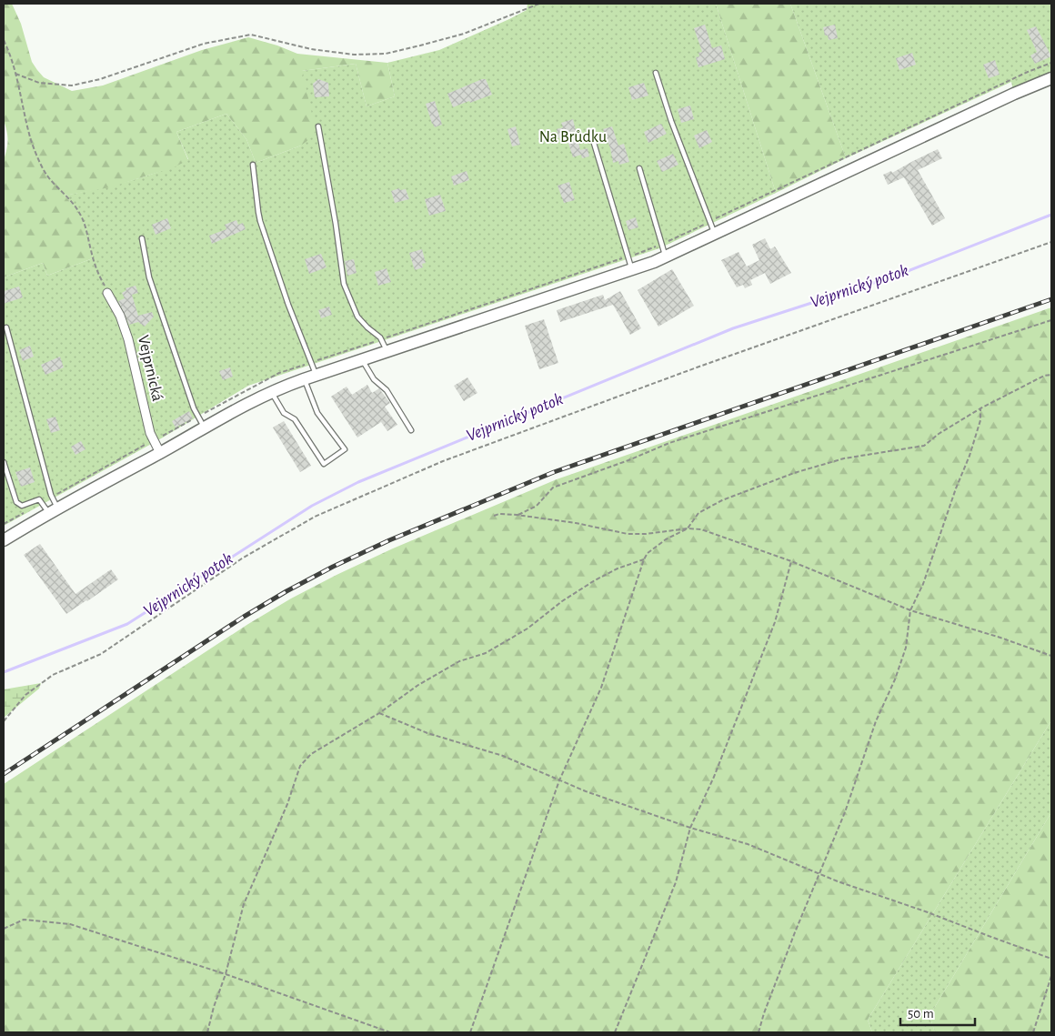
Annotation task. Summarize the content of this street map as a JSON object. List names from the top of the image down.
{
  "streets": {
    "street": ["Vejprnická"]
  },
  "water": ["Vejprnický potok"],
  "parks": ["Na Brůdku"],
  "scale_bar": "50 m"
}
